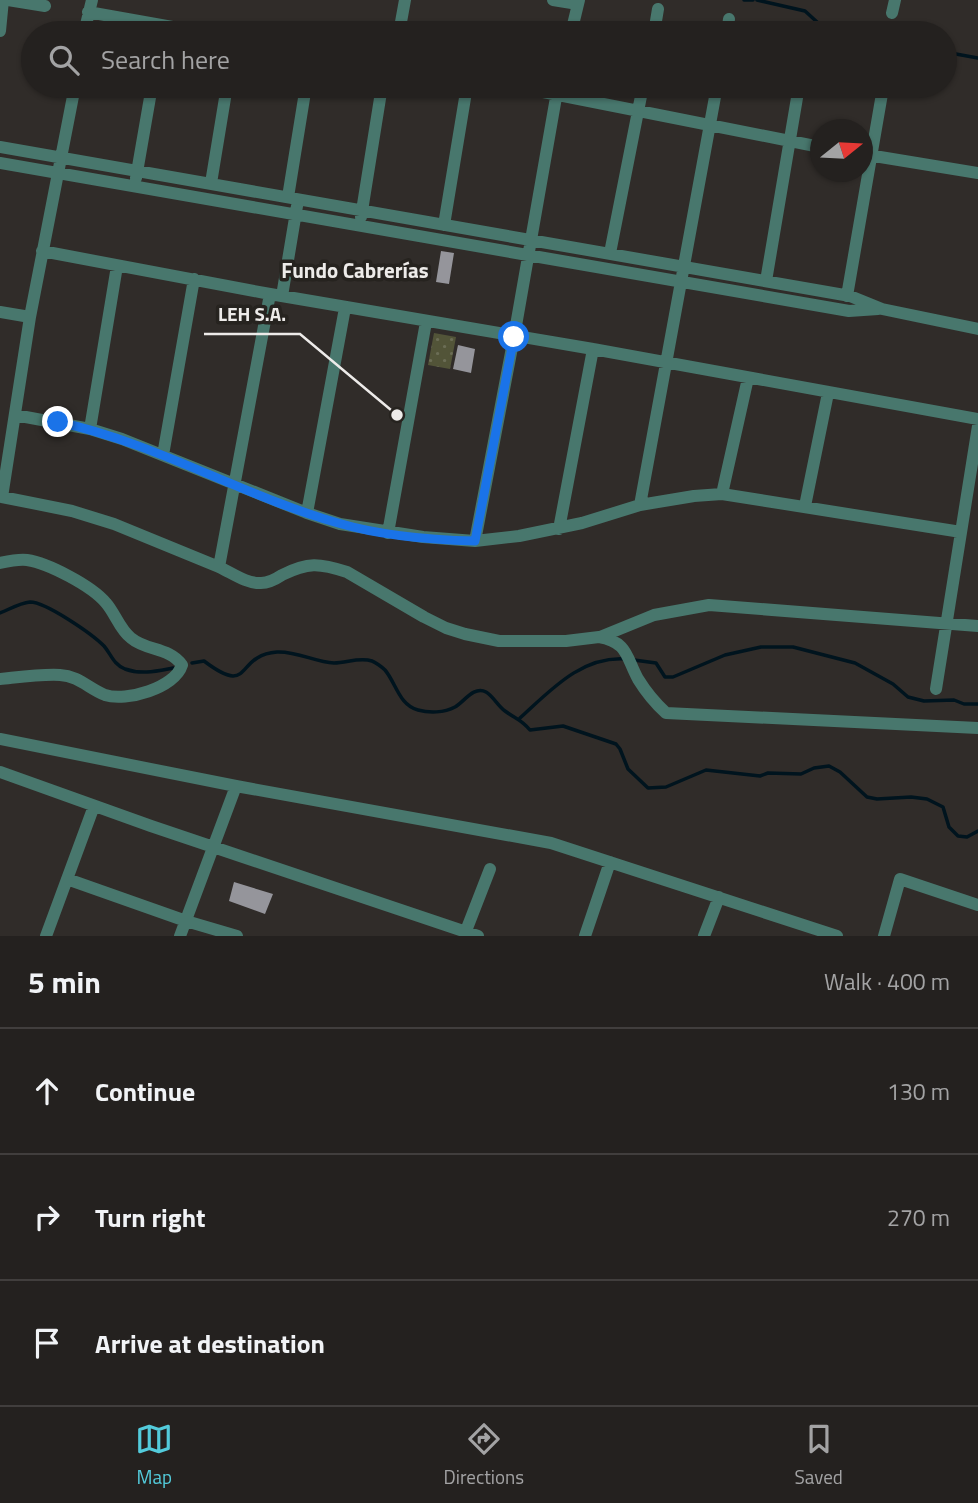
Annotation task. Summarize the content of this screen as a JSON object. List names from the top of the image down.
{
  "districts": ["Fundo Cabrerías"],
  "places": ["LEH S.A."],
  "north": "right",
  "page": {
    "search": "Search here",
    "heading": ["5 min", "Walk · 400 m"],
    "list": [
      ["Continue", "130 m"],
      ["Turn right", "270 m"],
      "Arrive at destination"
    ],
    "nav": ["Map", "Directions", "Saved"]
  }
}
